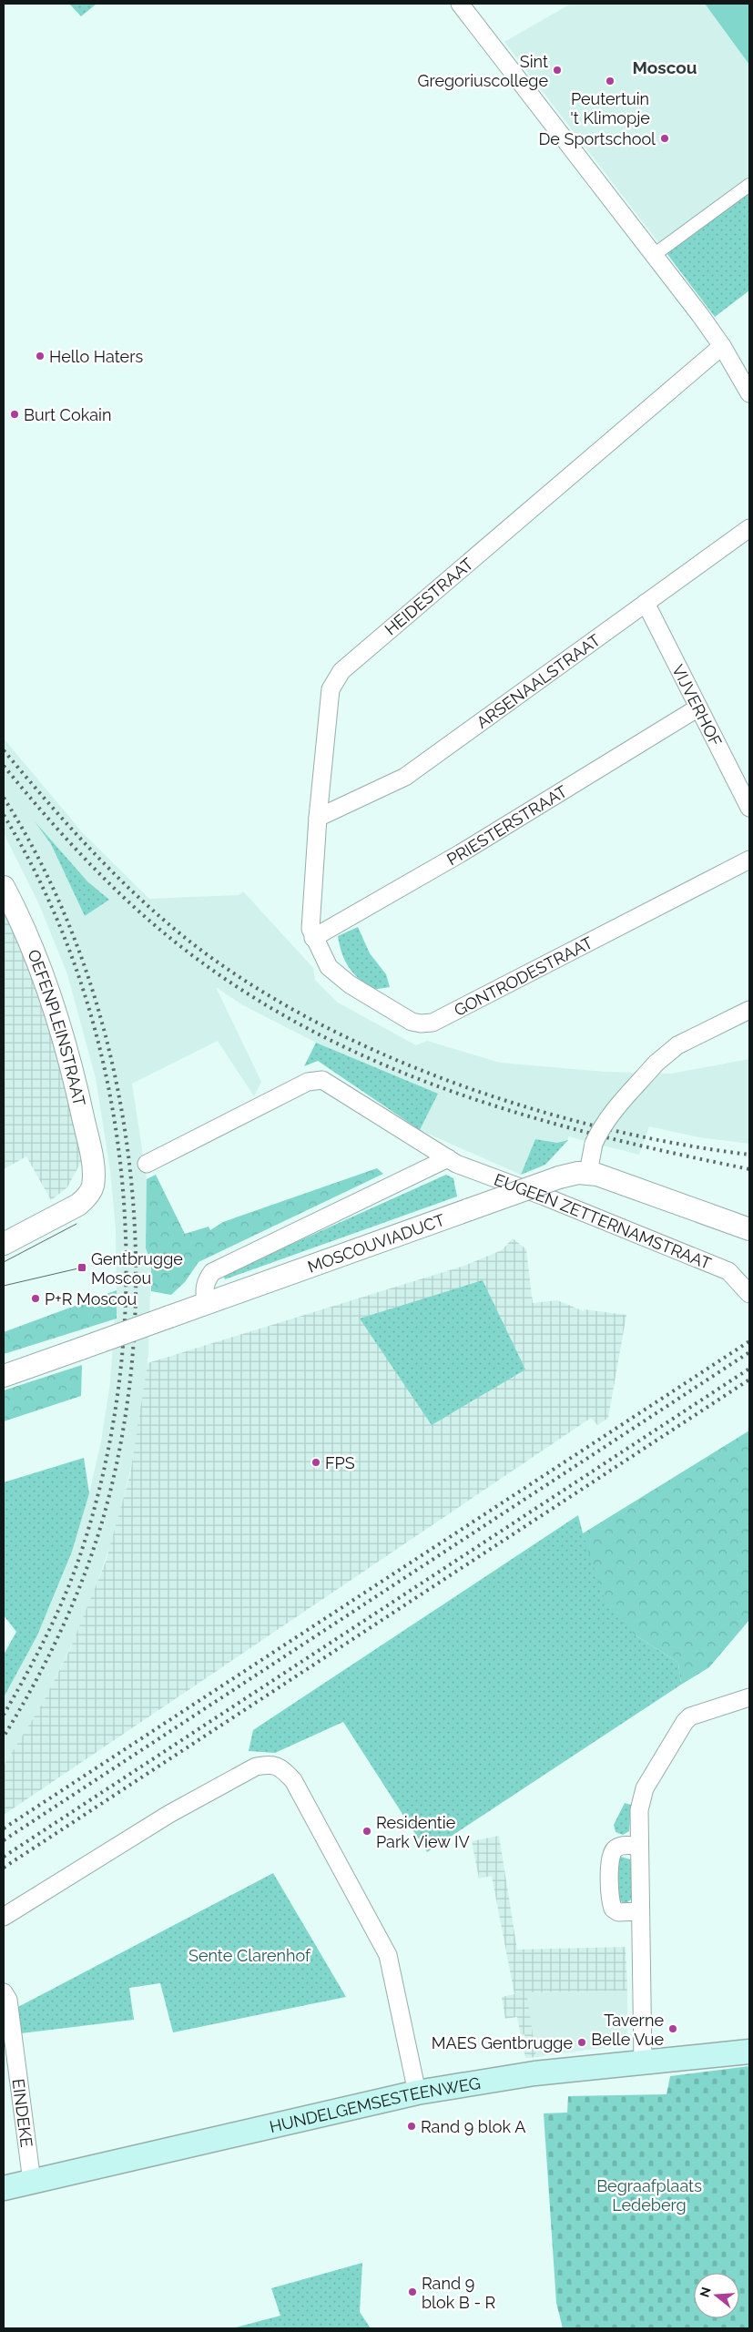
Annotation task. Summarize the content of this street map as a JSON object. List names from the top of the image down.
{
  "streets": {
    "main road": ["HUNDELGEMSESTEENWEG"],
    "street": [
      "HEIDESTRAAT",
      "ARSENAALSTRAAT",
      "VIJVERHOF",
      "PRIESTERSTRAAT",
      "GONTRODESTRAAT",
      "OEFENPLEINSTRAAT",
      "EUGEEN ZETTERNAMSTRAAT",
      "MOSCOUVIADUCT",
      "EINDEKE"
    ]
  },
  "crossings": [
    ["HEIDESTRAAT", "ARSENAALSTRAAT"],
    ["HEIDESTRAAT", "PRIESTERSTRAAT"],
    ["HEIDESTRAAT", "GONTRODESTRAAT"],
    ["ARSENAALSTRAAT", "VIJVERHOF"],
    ["VIJVERHOF", "PRIESTERSTRAAT"],
    ["PRIESTERSTRAAT", "GONTRODESTRAAT"],
    ["HUNDELGEMSESTEENWEG", "EINDEKE"]
  ],
  "districts": ["Moscou"],
  "parks": ["Sente Clarenhof", "Begraafplaats Ledeberg"],
  "places": {
    "other": [
      "Sint Gregoriuscollege",
      "Peutertuin 't Klimopje",
      "De Sportschool",
      "Hello Haters",
      "Burt Cokain",
      "P+R Moscou",
      "FPS",
      "Residentie Park View IV",
      "Taverne Belle Vue",
      "MAES Gentbrugge",
      "Rand 9 blok A",
      "Rand 9 blok B - R"
    ],
    "transit": ["Gentbrugge Moscou"]
  },
  "north": "left"
}
